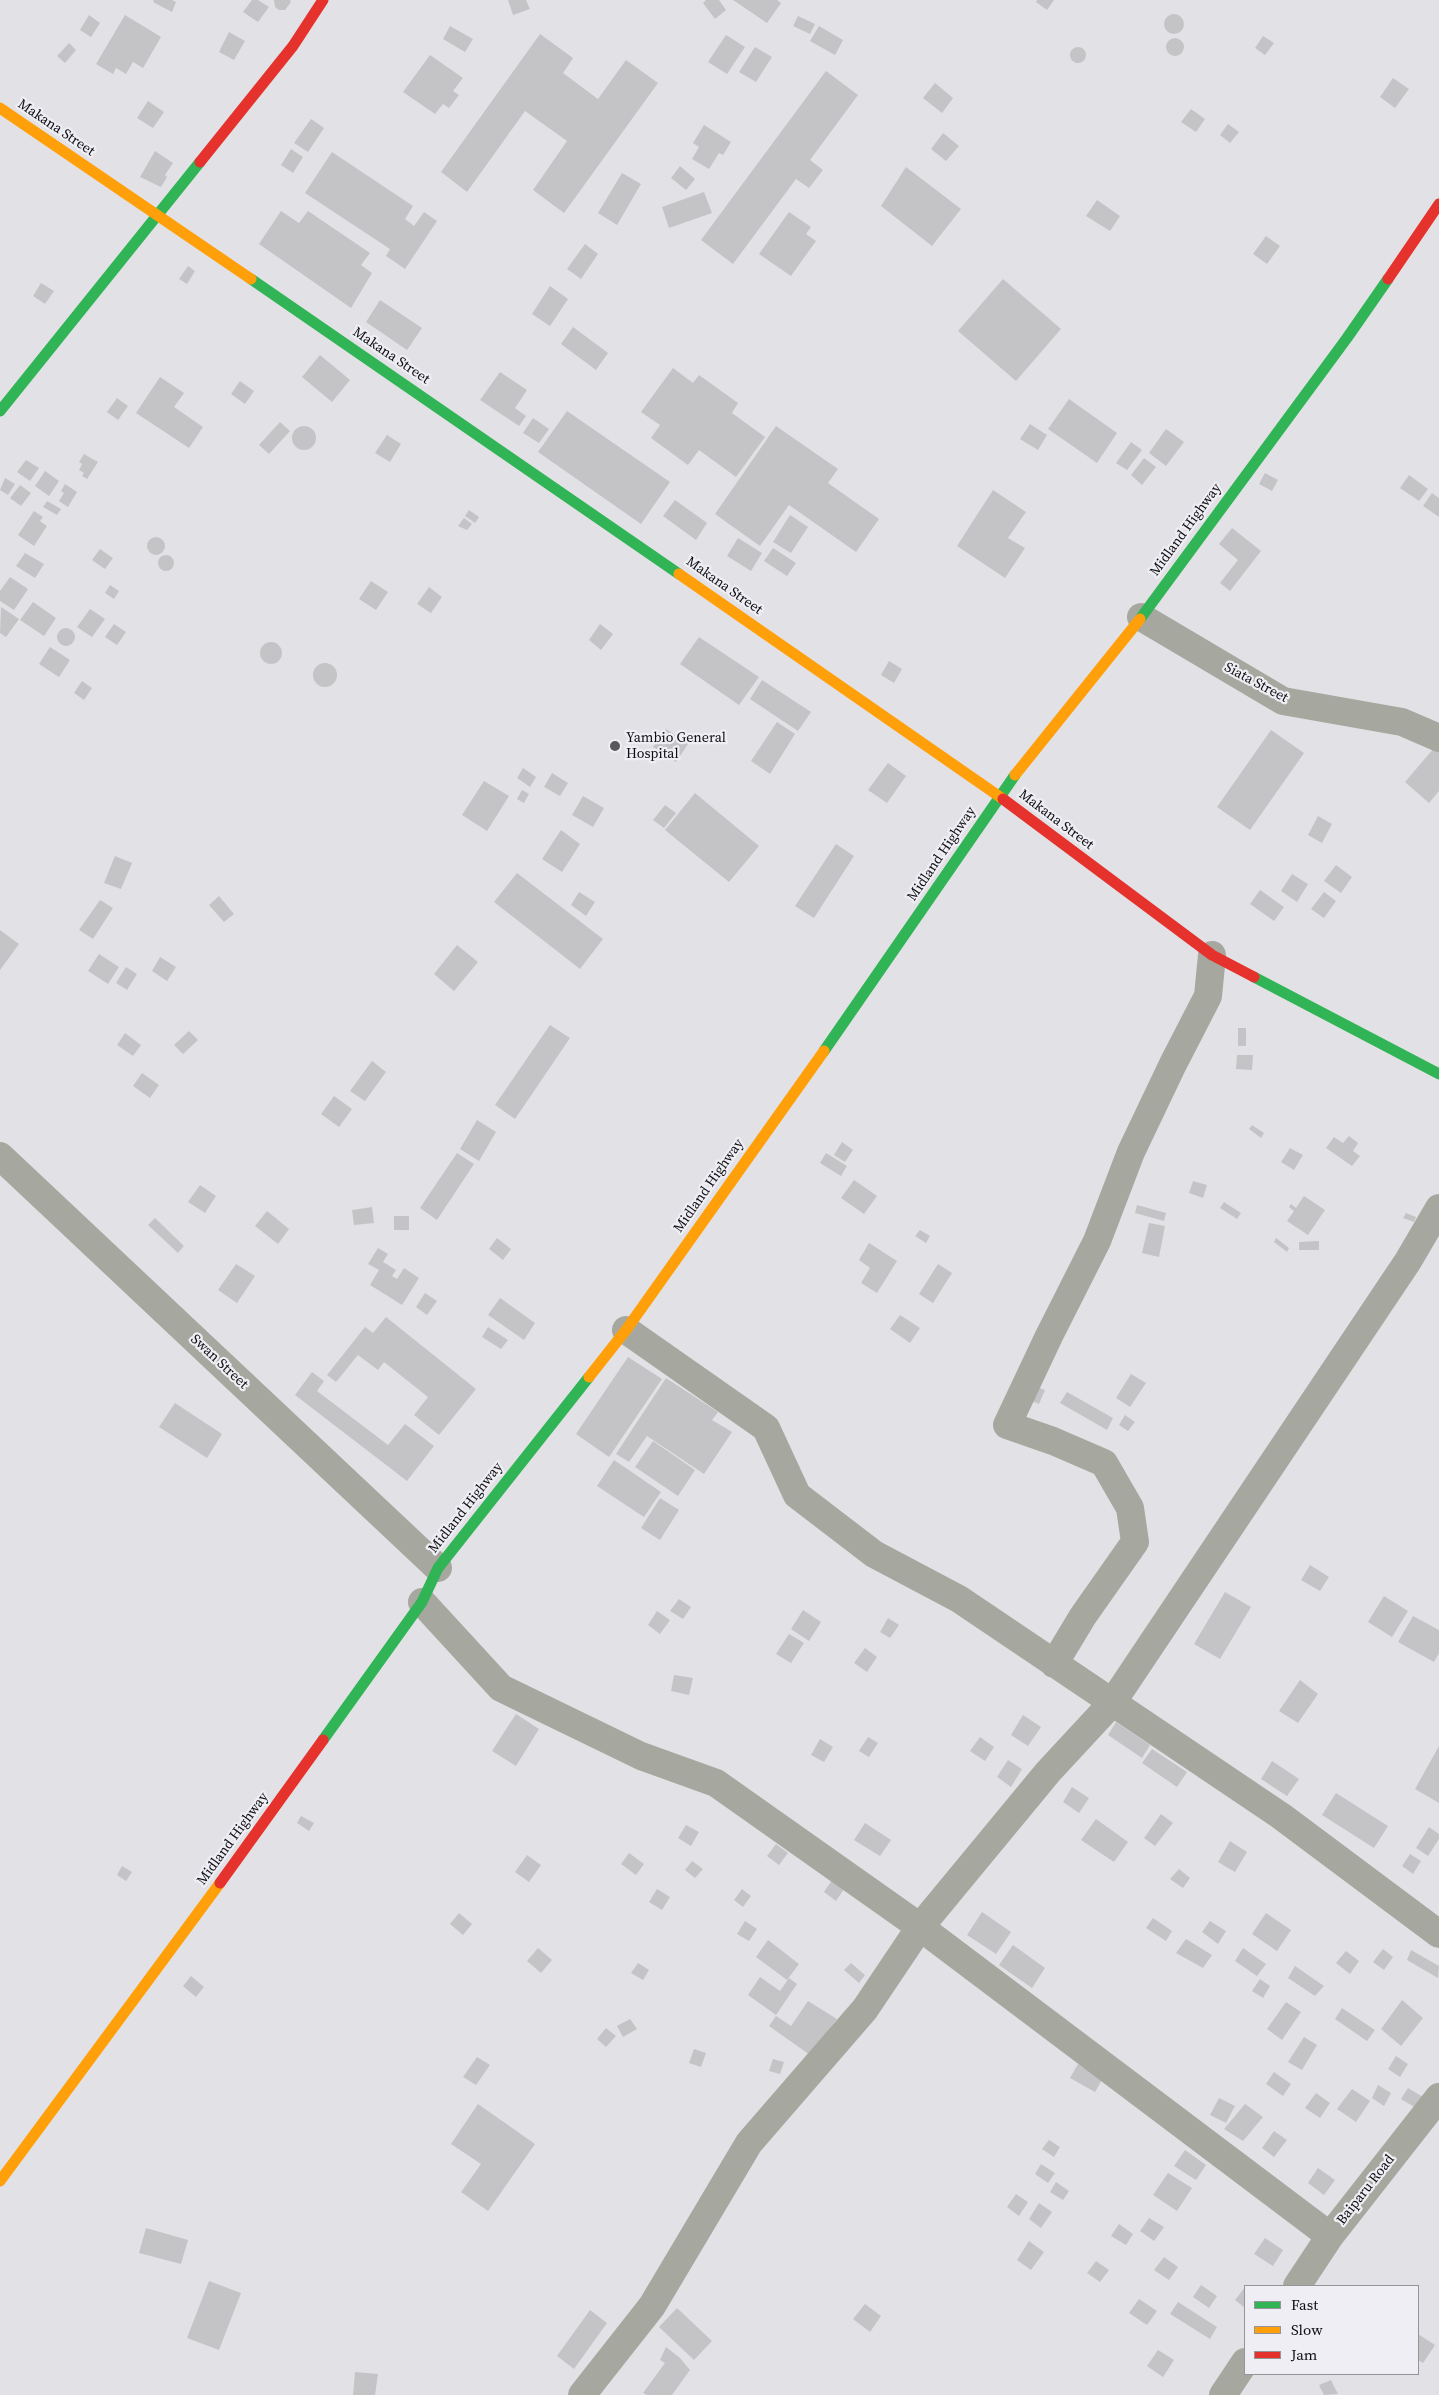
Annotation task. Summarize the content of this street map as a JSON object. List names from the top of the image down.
{
  "streets": {
    "main road": ["Makana Street", "Midland Highway"],
    "street": ["Siata Street", "Swan Street", "Baiparu Road"]
  },
  "crossings": [
    ["Makana Street", "Midland Highway"],
    ["Midland Highway", "Siata Street"],
    ["Midland Highway", "Swan Street"]
  ],
  "places": ["Yambio General Hospital"],
  "legend": ["Fast", "Slow", "Jam"]
}
